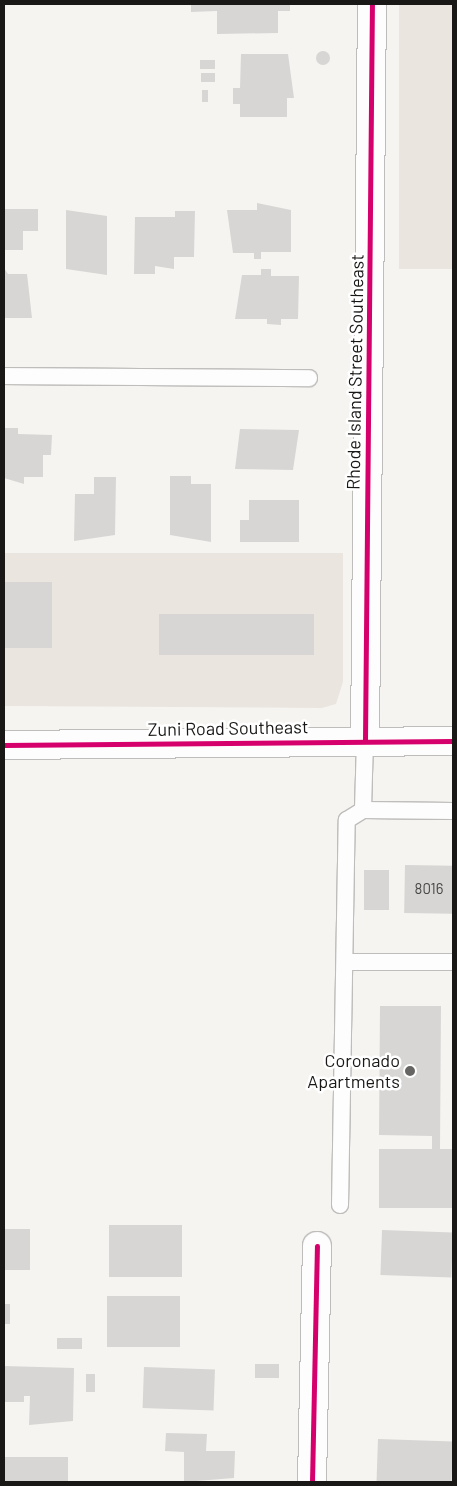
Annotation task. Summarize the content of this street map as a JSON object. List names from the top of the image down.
{
  "streets": {
    "street": ["Rhode Island Street Southeast", "Zuni Road Southeast"]
  },
  "crossings": [
    ["Rhode Island Street Southeast", "Zuni Road Southeast"]
  ],
  "places": ["Coronado Apartments"],
  "house_numbers": ["8016"]
}
